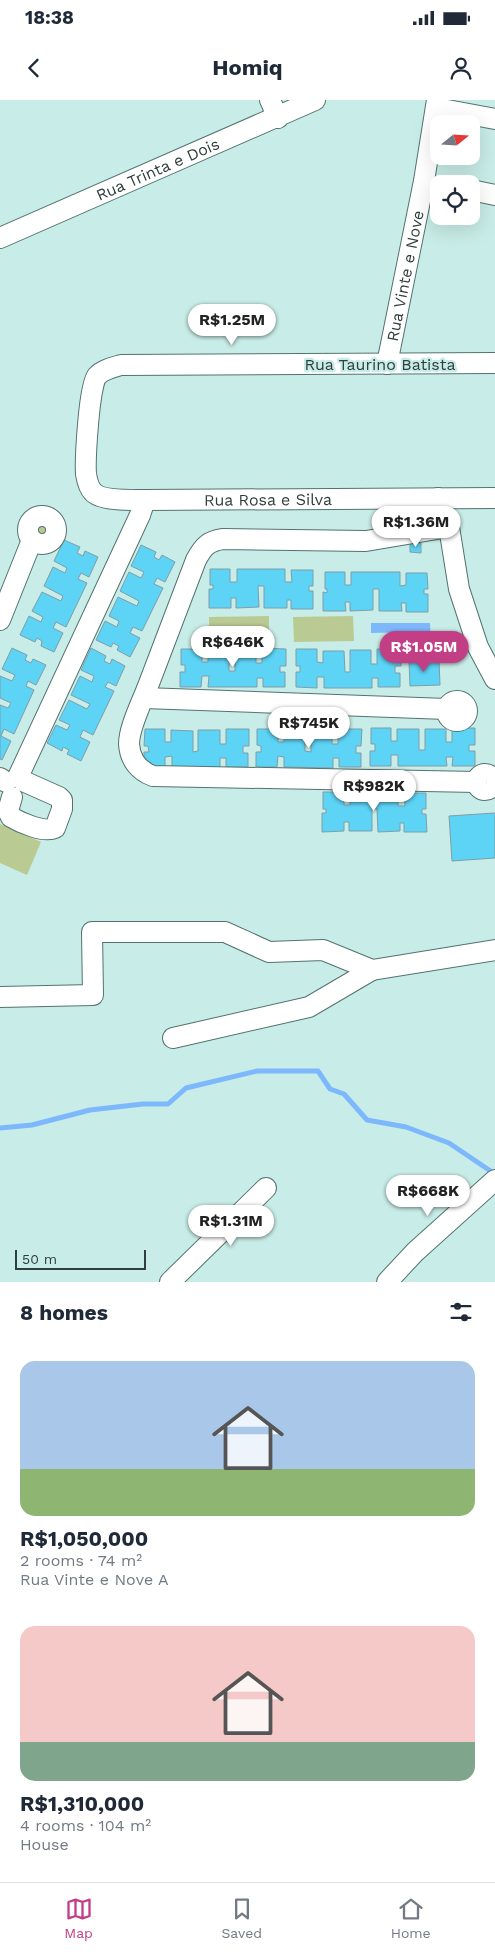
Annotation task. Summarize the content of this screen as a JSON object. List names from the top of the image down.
{
  "streets": {
    "street": [
      "Rua Trinta e Dois",
      "Rua Vinte e Nove",
      "Rua Taurino Batista",
      "Rua Rosa e Silva"
    ]
  },
  "crossings": [
    ["Rua Vinte e Nove", "Rua Taurino Batista"],
    ["Rua Taurino Batista", "Rua Rosa e Silva"]
  ],
  "scale_bar": "50 m",
  "north": "right",
  "page": {
    "status": "18:38",
    "header": "Homiq",
    "price": [
      "R$1.25M",
      "R$1.36M",
      "R$646K",
      "R$1.05M",
      "R$745K",
      "R$982K",
      "R$668K",
      "R$1.31M"
    ],
    "scale": "50 m",
    "heading": "8 homes",
    "list": [
      {
        "name": "R$1,050,000",
        "note": "2 rooms · 74 m² · Rua Vinte e Nove A"
      },
      {
        "name": "R$1,310,000",
        "note": "4 rooms · 104 m² · House"
      }
    ],
    "tabs": ["Map", "Saved", "Home"]
  }
}
